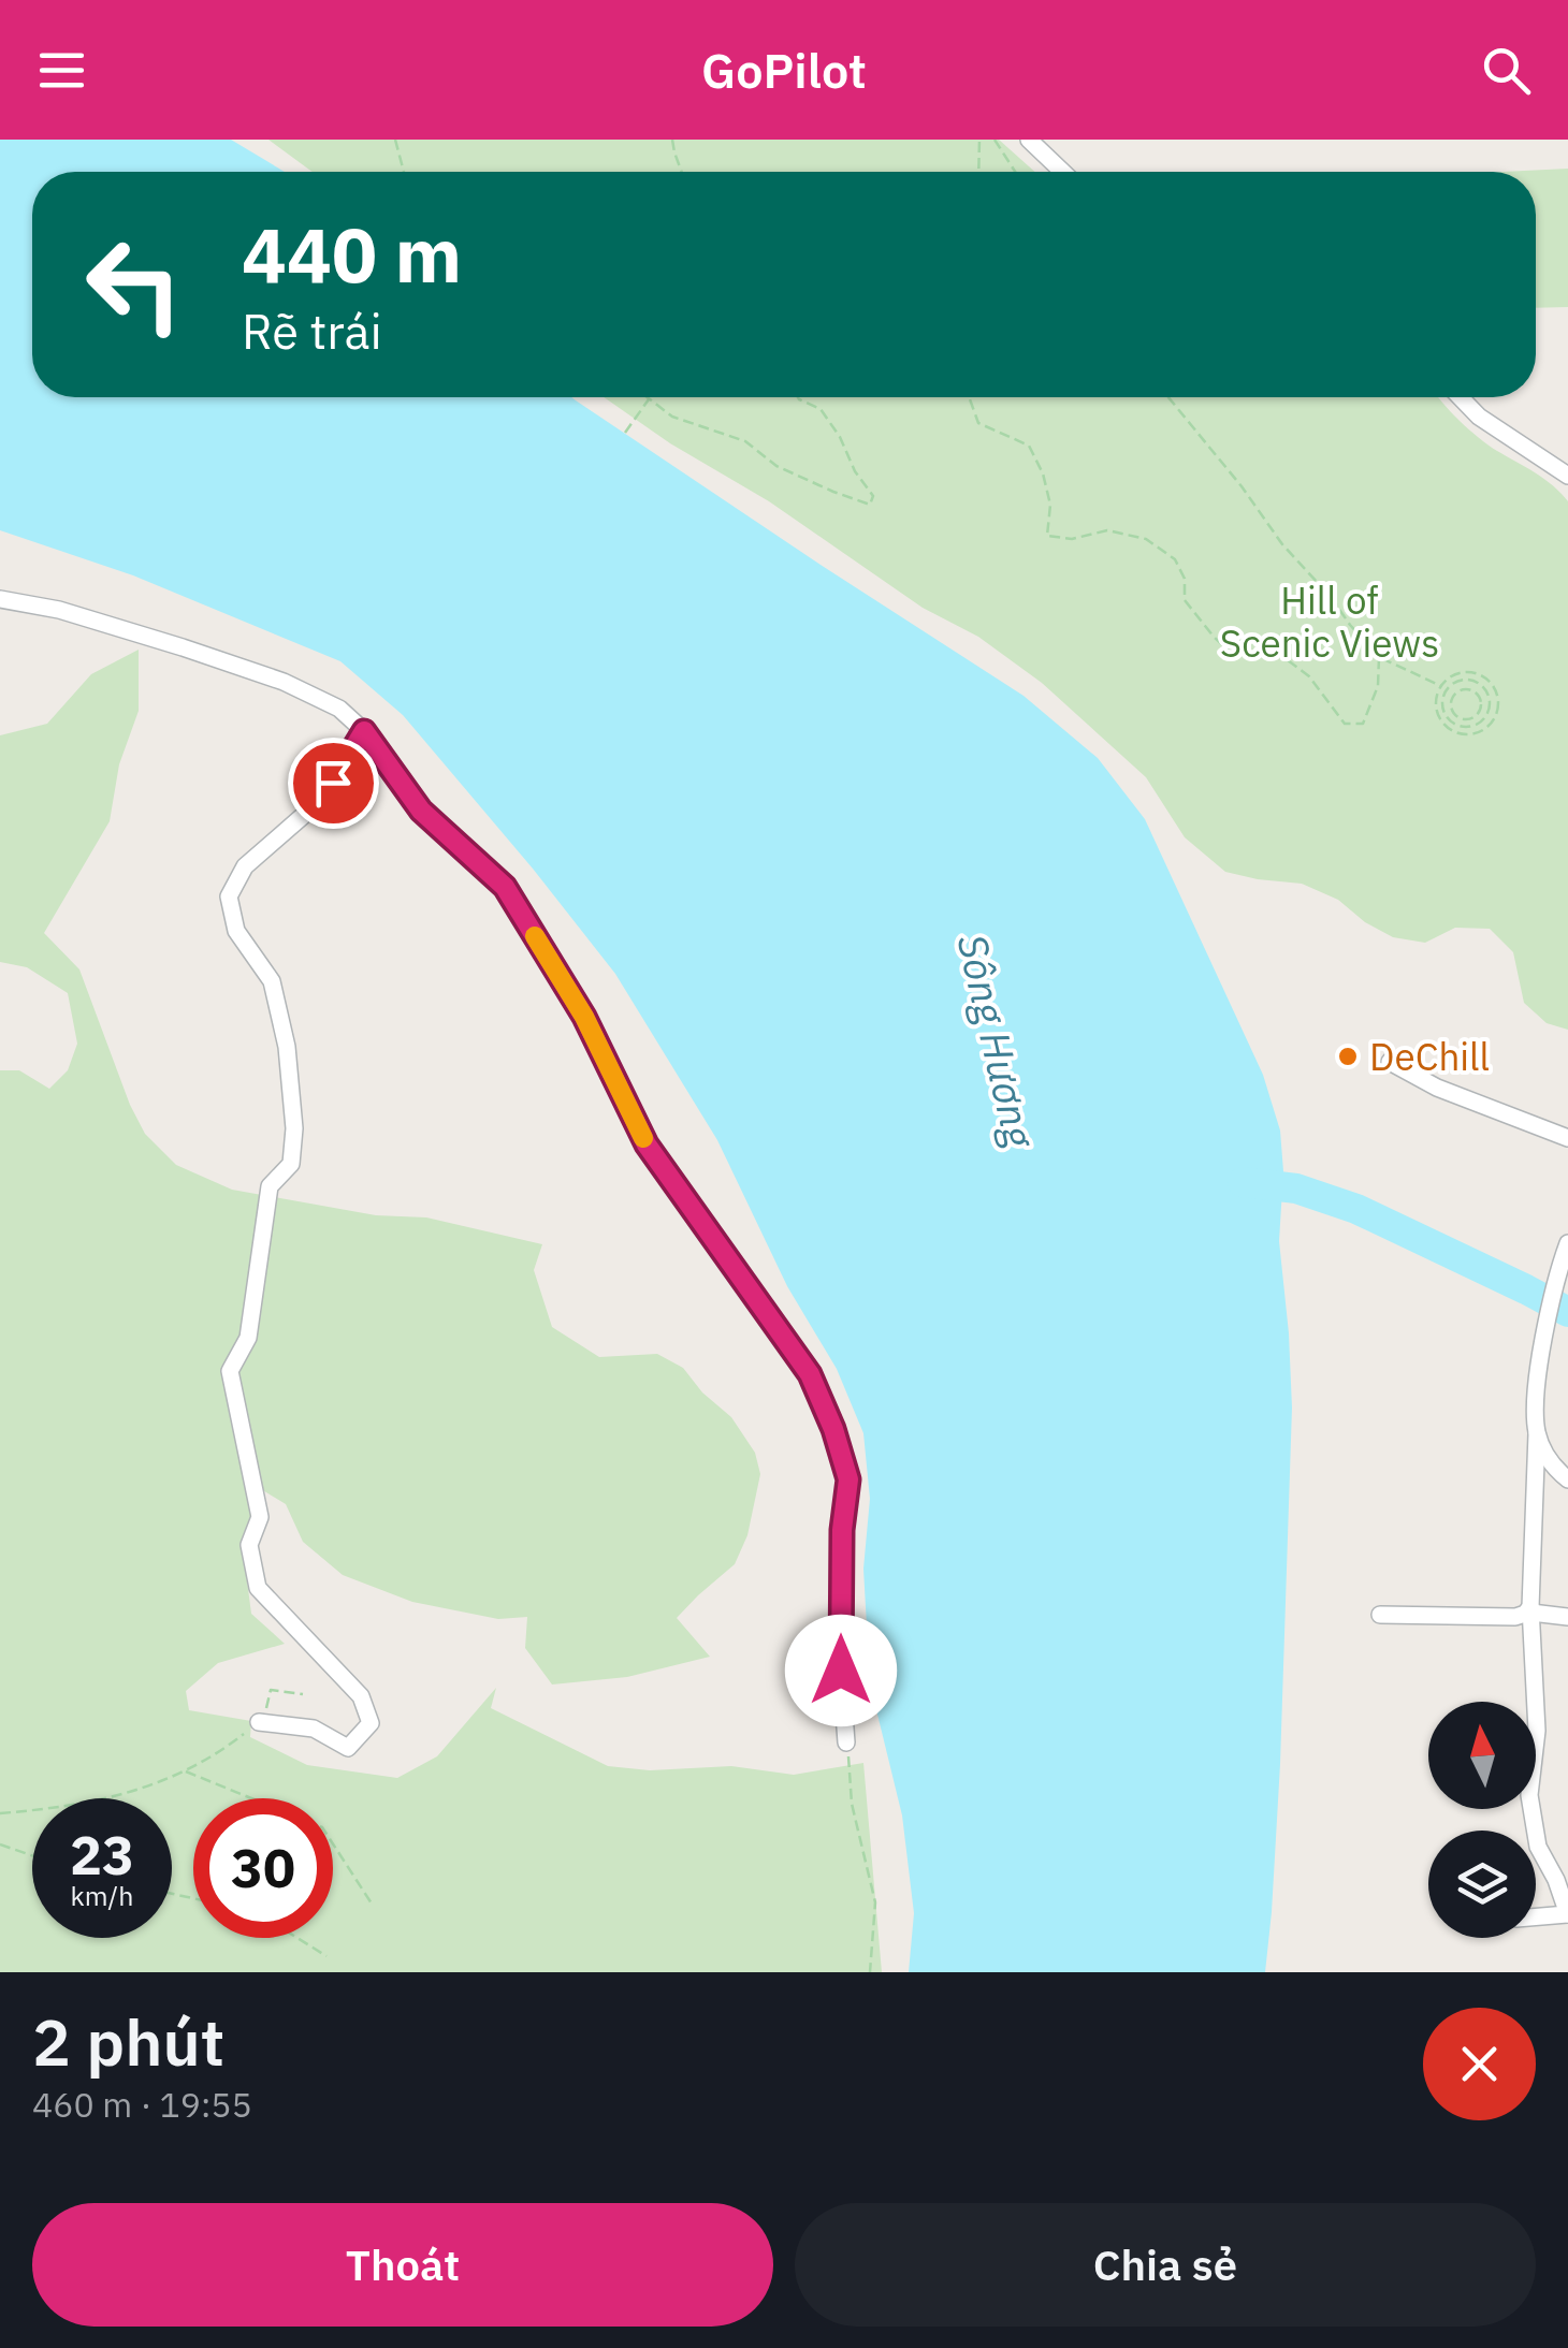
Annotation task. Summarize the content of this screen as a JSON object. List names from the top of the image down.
{
  "water": ["Sông Hương"],
  "parks": ["Hill of Scenic Views"],
  "places": ["DeChill"],
  "north": "top",
  "page": {
    "header": "GoPilot",
    "turn": ["440 m", "Rẽ trái"],
    "speed": "23 km/h",
    "limit": "30",
    "heading": ["2 phút", "460 m · 19:55"],
    "buttons": ["Thoát", "Chia sẻ"]
  }
}
